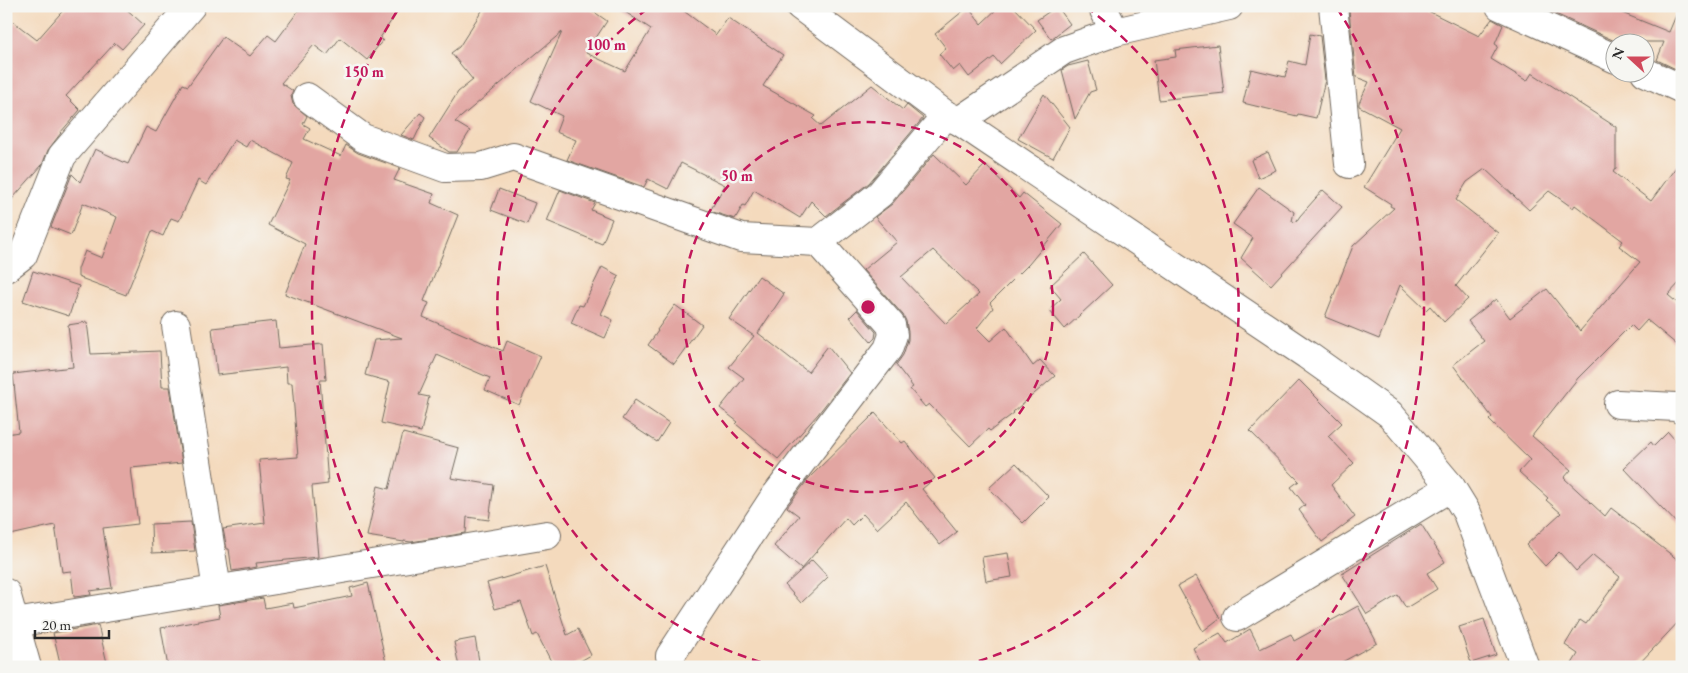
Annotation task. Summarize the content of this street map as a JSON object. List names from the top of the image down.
{
  "scale_bar": "20 m",
  "north": "left",
  "rings": ["100 m", "150 m", "50 m"]
}
